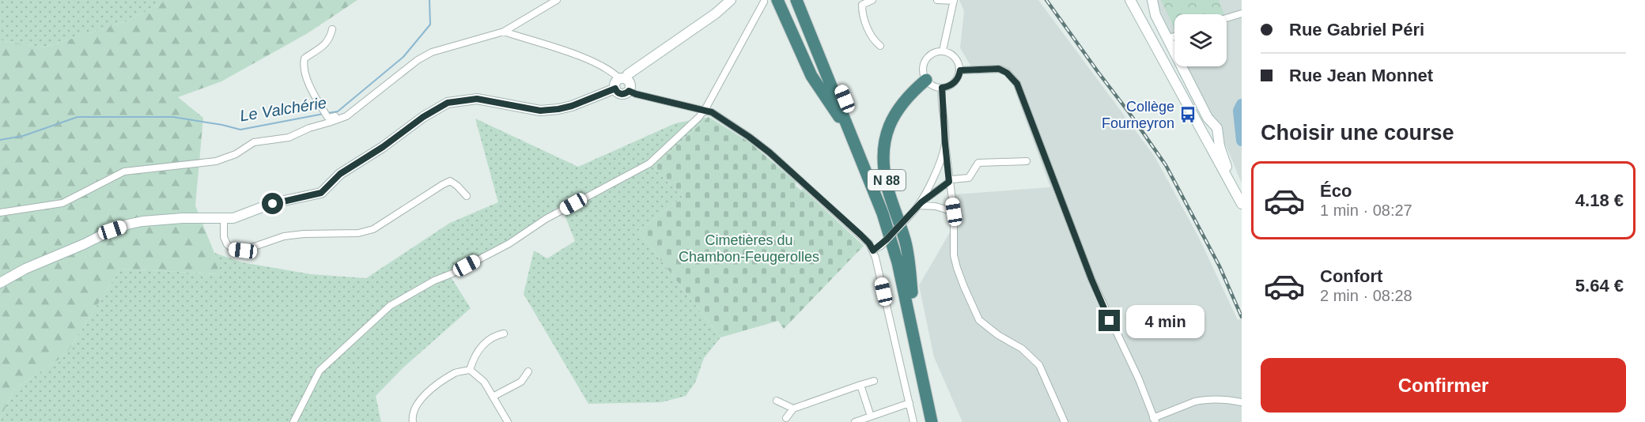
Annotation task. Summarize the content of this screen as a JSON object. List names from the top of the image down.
{
  "streets": {
    "highway": ["N 88"]
  },
  "water": ["Le Valchérie"],
  "parks": ["Cimetières du Chambon-Feugerolles"],
  "places": {
    "bus stop": ["Collège Fourneyron"]
  },
  "page": {
    "banner": ["Rue Gabriel Péri", "Rue Jean Monnet"],
    "heading": "Choisir une course",
    "list": [
      {
        "name": "Éco",
        "note": "1 min · 08:27",
        "value": "4.18 €"
      },
      {
        "name": "Confort",
        "note": "2 min · 08:28",
        "value": "5.64 €"
      }
    ],
    "bubble": "4 min",
    "buttons": "Confirmer"
  }
}
